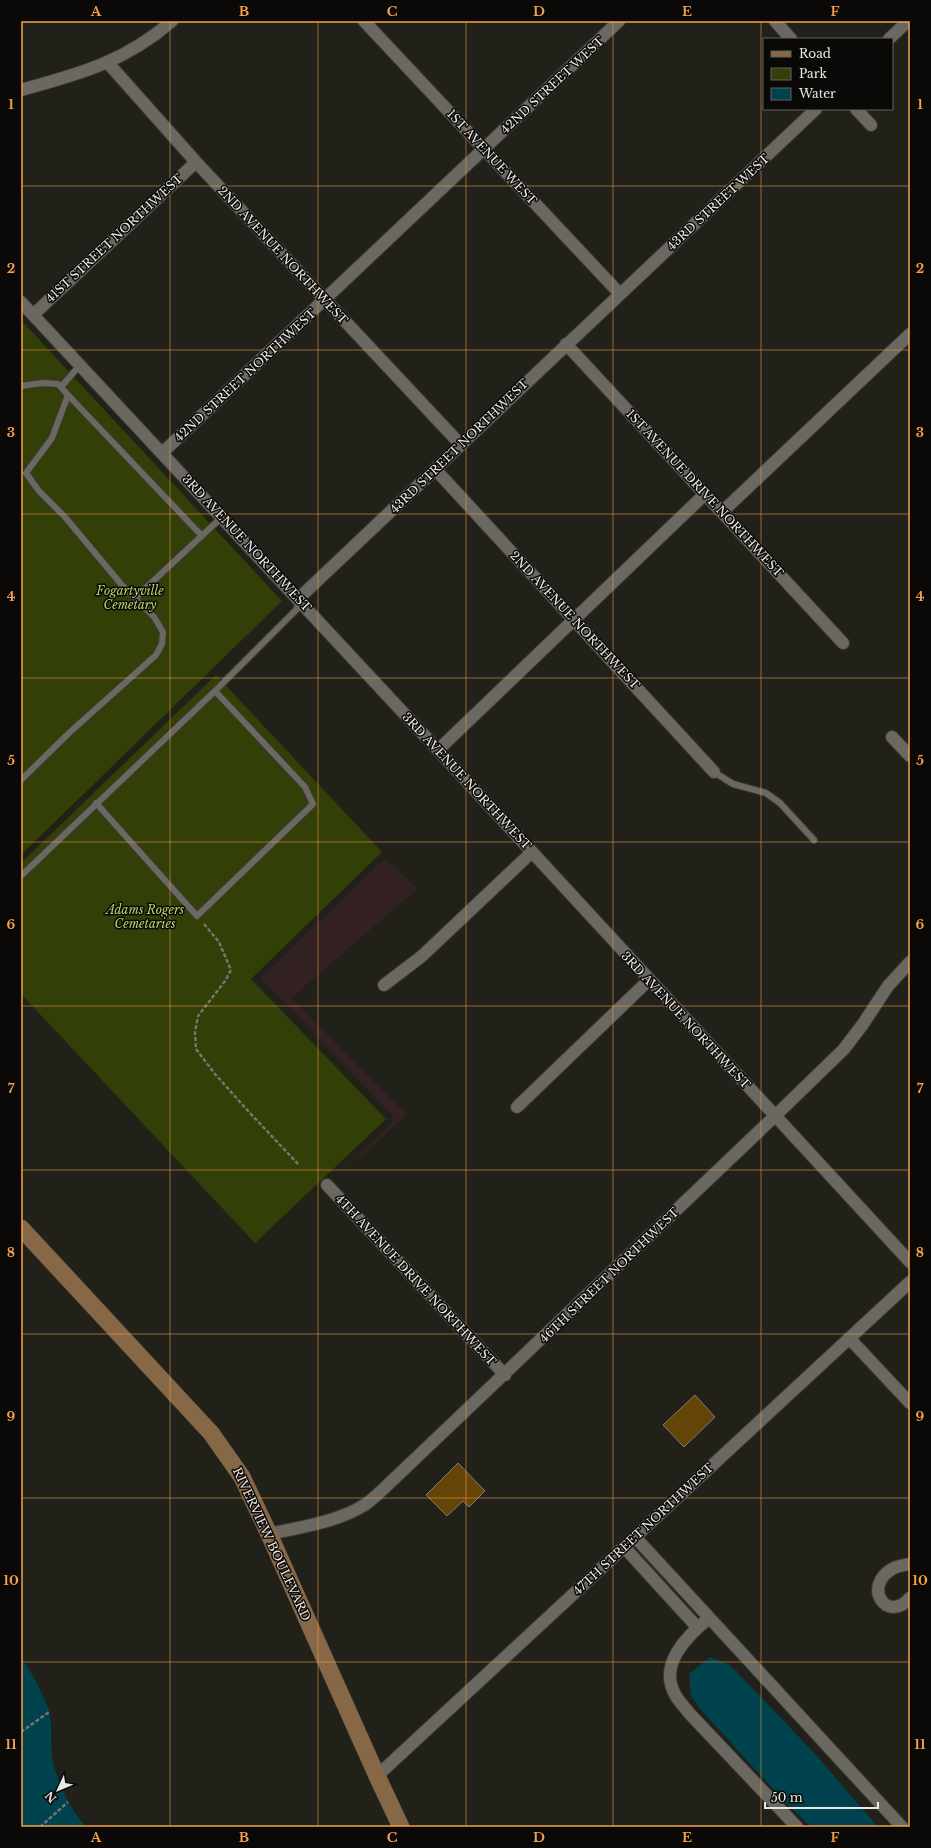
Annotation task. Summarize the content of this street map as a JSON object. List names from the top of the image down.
{
  "streets": {
    "street": [
      "42ND STREET WEST",
      "1ST AVENUE WEST",
      "43RD STREET WEST",
      "41ST STREET NORTHWEST",
      "2ND AVENUE NORTHWEST",
      "42ND STREET NORTHWEST",
      "43RD STREET NORTHWEST",
      "1ST AVENUE DRIVE NORTHWEST",
      "3RD AVENUE NORTHWEST",
      "46TH STREET NORTHWEST",
      "4TH AVENUE DRIVE NORTHWEST",
      "47TH STREET NORTHWEST",
      "RIVERVIEW BOULEVARD"
    ]
  },
  "crossings": [
    ["42ND STREET WEST", "1ST AVENUE WEST"],
    ["42ND STREET WEST", "42ND STREET NORTHWEST"],
    ["1ST AVENUE WEST", "43RD STREET WEST"],
    ["1ST AVENUE WEST", "42ND STREET NORTHWEST"],
    ["1ST AVENUE WEST", "43RD STREET NORTHWEST"],
    ["43RD STREET WEST", "43RD STREET NORTHWEST"],
    ["41ST STREET NORTHWEST", "2ND AVENUE NORTHWEST"],
    ["41ST STREET NORTHWEST", "3RD AVENUE NORTHWEST"],
    ["2ND AVENUE NORTHWEST", "42ND STREET NORTHWEST"],
    ["2ND AVENUE NORTHWEST", "43RD STREET NORTHWEST"],
    ["42ND STREET NORTHWEST", "3RD AVENUE NORTHWEST"],
    ["43RD STREET NORTHWEST", "1ST AVENUE DRIVE NORTHWEST"],
    ["43RD STREET NORTHWEST", "3RD AVENUE NORTHWEST"],
    ["3RD AVENUE NORTHWEST", "46TH STREET NORTHWEST"],
    ["46TH STREET NORTHWEST", "4TH AVENUE DRIVE NORTHWEST"],
    ["46TH STREET NORTHWEST", "RIVERVIEW BOULEVARD"],
    ["47TH STREET NORTHWEST", "RIVERVIEW BOULEVARD"]
  ],
  "parks": ["Fogartyville Cemetary", "Adams Rogers Cemetaries"],
  "legend": ["Road", "Park", "Water"],
  "scale_bar": "50 m",
  "north": "bottom left",
  "grid": {
    "columns": [
      "A",
      "B",
      "C",
      "D",
      "E",
      "F"
    ],
    "rows": [
      "1",
      "2",
      "3",
      "4",
      "5",
      "6",
      "7",
      "8",
      "9",
      "10",
      "11"
    ]
  }
}
